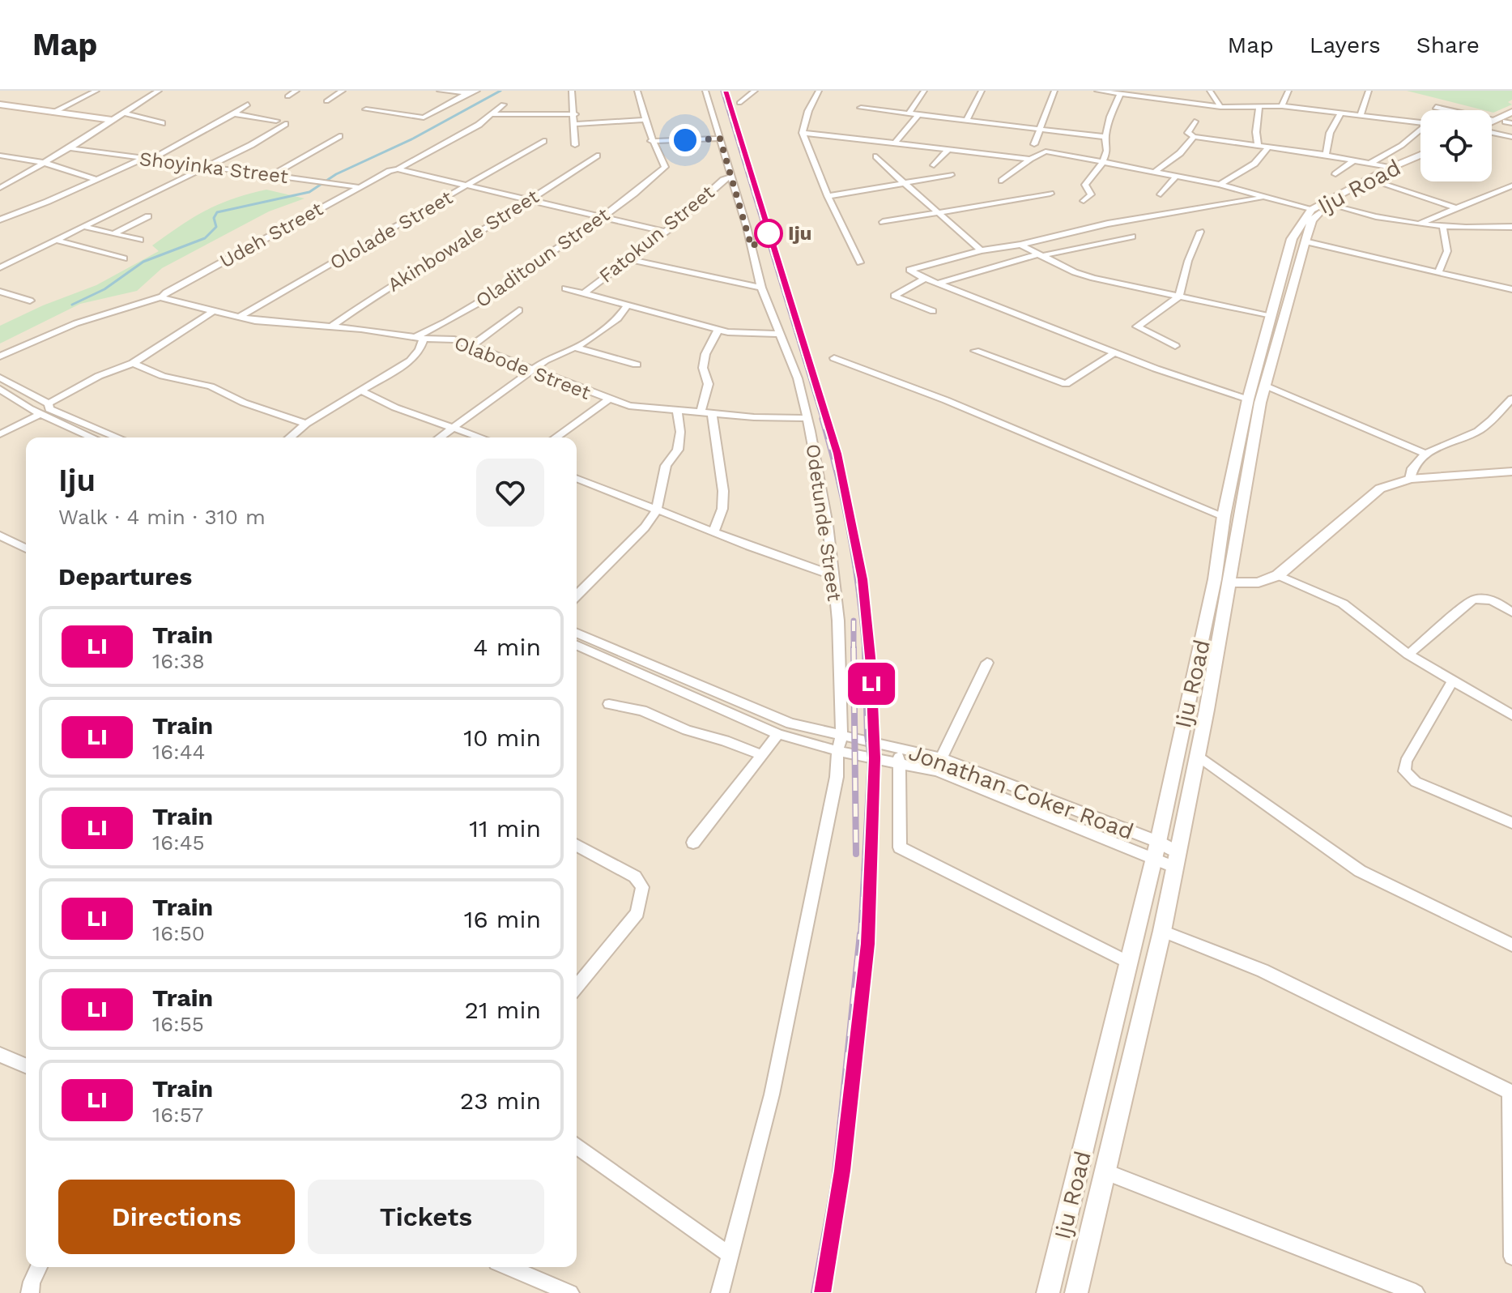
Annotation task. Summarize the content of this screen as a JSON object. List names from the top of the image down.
{
  "streets": {
    "main road": ["Iju Road"],
    "street": [
      "Shoyinka Street",
      "Ololade Street",
      "Fatokun Street",
      "Udeh Street",
      "Akinbowale Street",
      "Oladitoun Street",
      "Olabode Street",
      "Odetunde Street",
      "Jonathan Coker Road"
    ]
  },
  "crossings": [
    ["Shoyinka Street", "Udeh Street"],
    ["Iju Road", "Jonathan Coker Road"],
    ["Ololade Street", "Olabode Street"],
    ["Fatokun Street", "Odetunde Street"],
    ["Udeh Street", "Olabode Street"],
    ["Akinbowale Street", "Olabode Street"],
    ["Oladitoun Street", "Olabode Street"],
    ["Olabode Street", "Odetunde Street"],
    ["Odetunde Street", "Jonathan Coker Road"]
  ],
  "places": ["Iju"],
  "page": {
    "header": "Map",
    "nav": ["Map", "Layers", "Share"],
    "on_map": "LI",
    "heading": [
      ["Iju", "Walk · 4 min · 310 m"],
      "Departures"
    ],
    "list": [
      {
        "mark": "LI",
        "name": "Train",
        "note": "16:38",
        "value": "4 min"
      },
      {
        "mark": "LI",
        "name": "Train",
        "note": "16:44",
        "value": "10 min"
      },
      {
        "mark": "LI",
        "name": "Train",
        "note": "16:45",
        "value": "11 min"
      },
      {
        "mark": "LI",
        "name": "Train",
        "note": "16:50",
        "value": "16 min"
      },
      {
        "mark": "LI",
        "name": "Train",
        "note": "16:55",
        "value": "21 min"
      },
      {
        "mark": "LI",
        "name": "Train",
        "note": "16:57",
        "value": "23 min"
      }
    ],
    "buttons": ["Directions", "Tickets"]
  }
}
